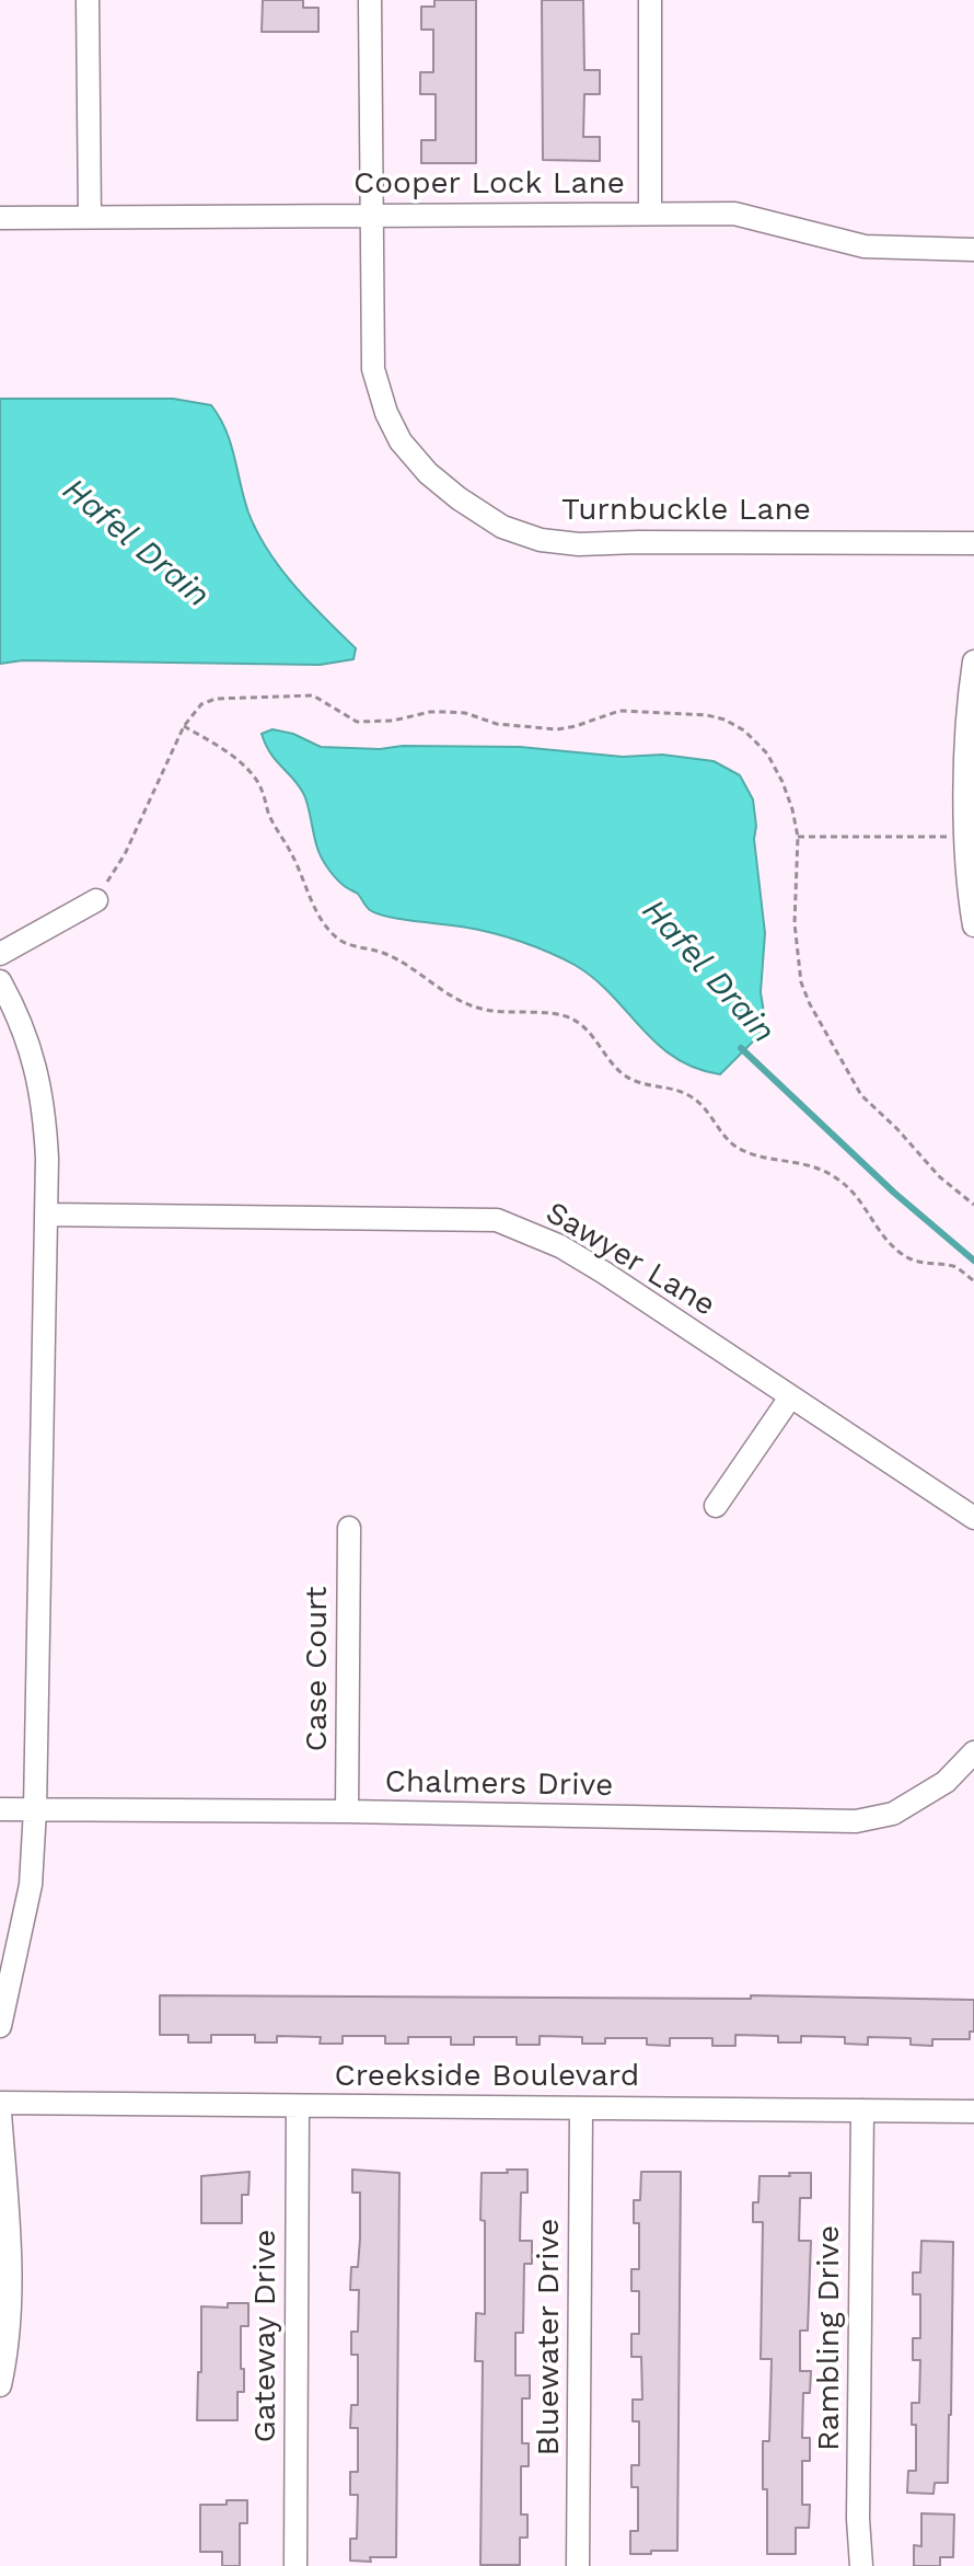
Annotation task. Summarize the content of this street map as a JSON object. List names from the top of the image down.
{
  "streets": {
    "street": [
      "Cooper Lock Lane",
      "Turnbuckle Lane",
      "Sawyer Lane",
      "Case Court",
      "Chalmers Drive",
      "Creekside Boulevard",
      "Gateway Drive",
      "Bluewater Drive",
      "Rambling Drive"
    ]
  },
  "crossings": [
    ["Cooper Lock Lane", "Turnbuckle Lane"],
    ["Case Court", "Chalmers Drive"],
    ["Creekside Boulevard", "Gateway Drive"],
    ["Creekside Boulevard", "Bluewater Drive"],
    ["Creekside Boulevard", "Rambling Drive"]
  ],
  "water": ["Hafel Drain"]
}
